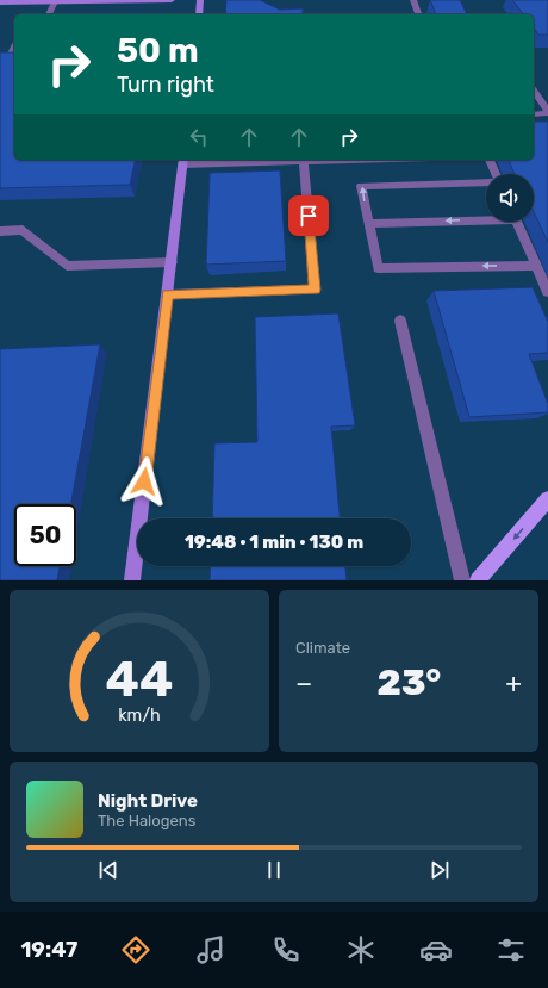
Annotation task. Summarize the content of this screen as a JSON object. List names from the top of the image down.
{
  "page": {
    "turn": ["50 m", "Turn right"],
    "limit": "50",
    "trip": "19:48 · 1 min · 130 m",
    "tile": "Climate",
    "heat": ["−", "23°", "+"],
    "song": ["Night Drive", "The Halogens"],
    "tabs": "19:47",
    "gauge": ["44", "km/h"]
  }
}
